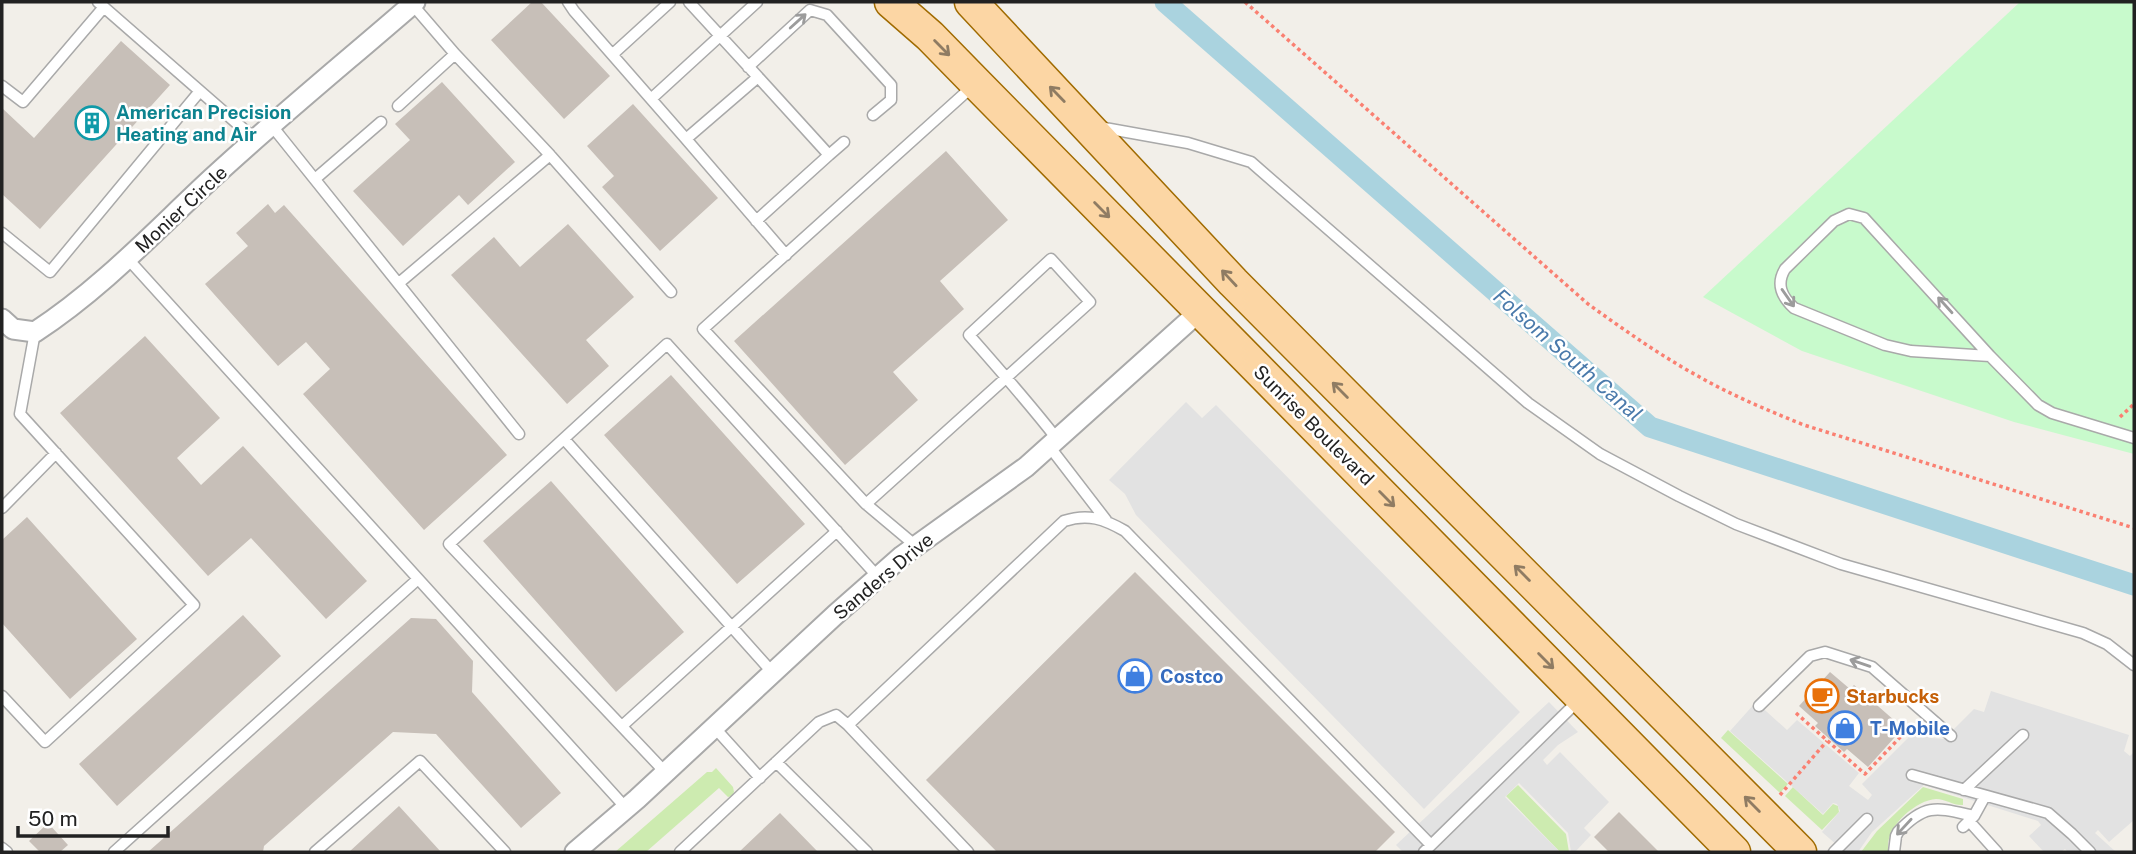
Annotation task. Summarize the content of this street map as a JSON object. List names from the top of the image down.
{
  "streets": {
    "main road": ["Sunrise Boulevard"],
    "street": ["Monier Circle", "Sanders Drive"]
  },
  "crossings": [
    ["Sunrise Boulevard", "Sanders Drive"]
  ],
  "water": ["Folsom South Canal"],
  "places": {
    "building": ["American Precision Heating and Air"],
    "shop": ["Costco", "T-Mobile"],
    "cafe": ["Starbucks"]
  },
  "scale_bar": "50 m"
}
